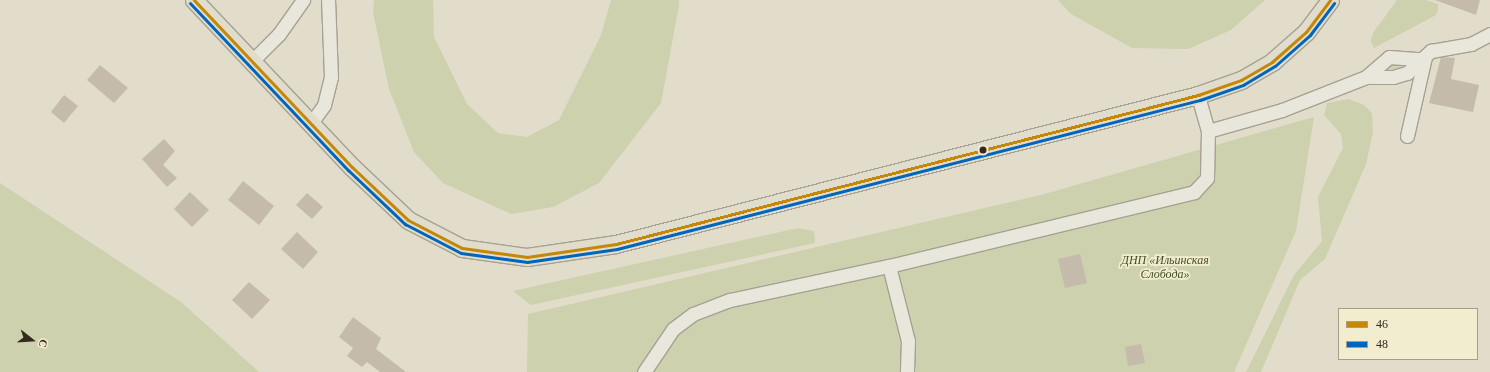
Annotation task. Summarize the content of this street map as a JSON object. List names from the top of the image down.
{
  "parks": ["ДНП «Ильинская Слобода»"],
  "lines": ["transit line 46", "transit line 48"],
  "legend": ["46", "48"],
  "north": "right"
}
